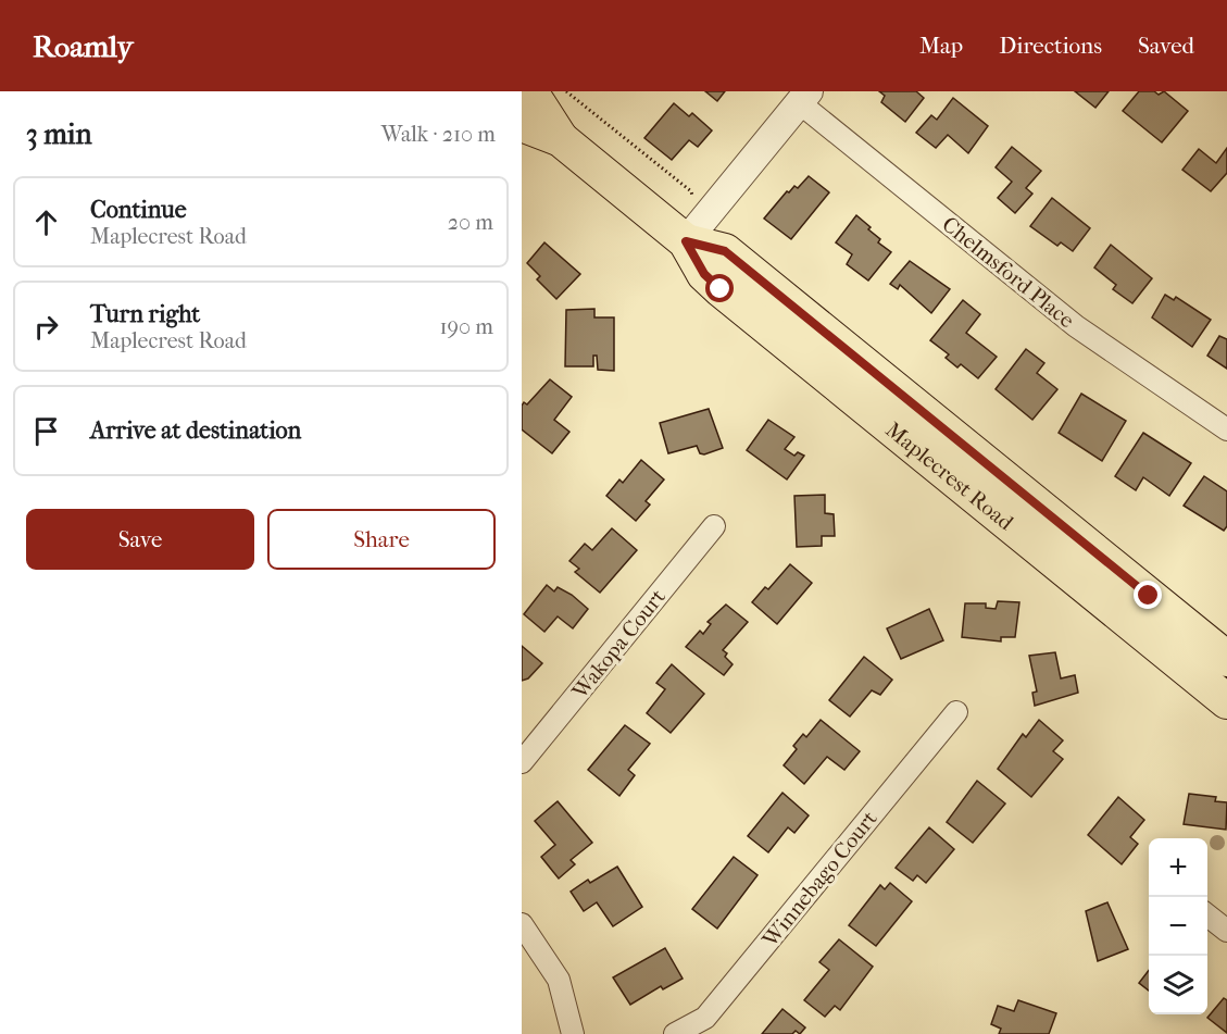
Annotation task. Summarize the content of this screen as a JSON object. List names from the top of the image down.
{
  "streets": {
    "main road": ["Maplecrest Road"],
    "street": ["Chelmsford Place", "Wakopa Court", "Winnebago Court"]
  },
  "page": {
    "header": "Roamly",
    "nav": ["Map", "Directions", "Saved"],
    "heading": ["3 min", "Walk · 210 m"],
    "list": [
      ["Continue", "Maplecrest Road", "20 m"],
      ["Turn right", "Maplecrest Road", "190 m"],
      "Arrive at destination"
    ],
    "buttons": ["Save", "Share"],
    "map_buttons": ["+", "−"]
  }
}
